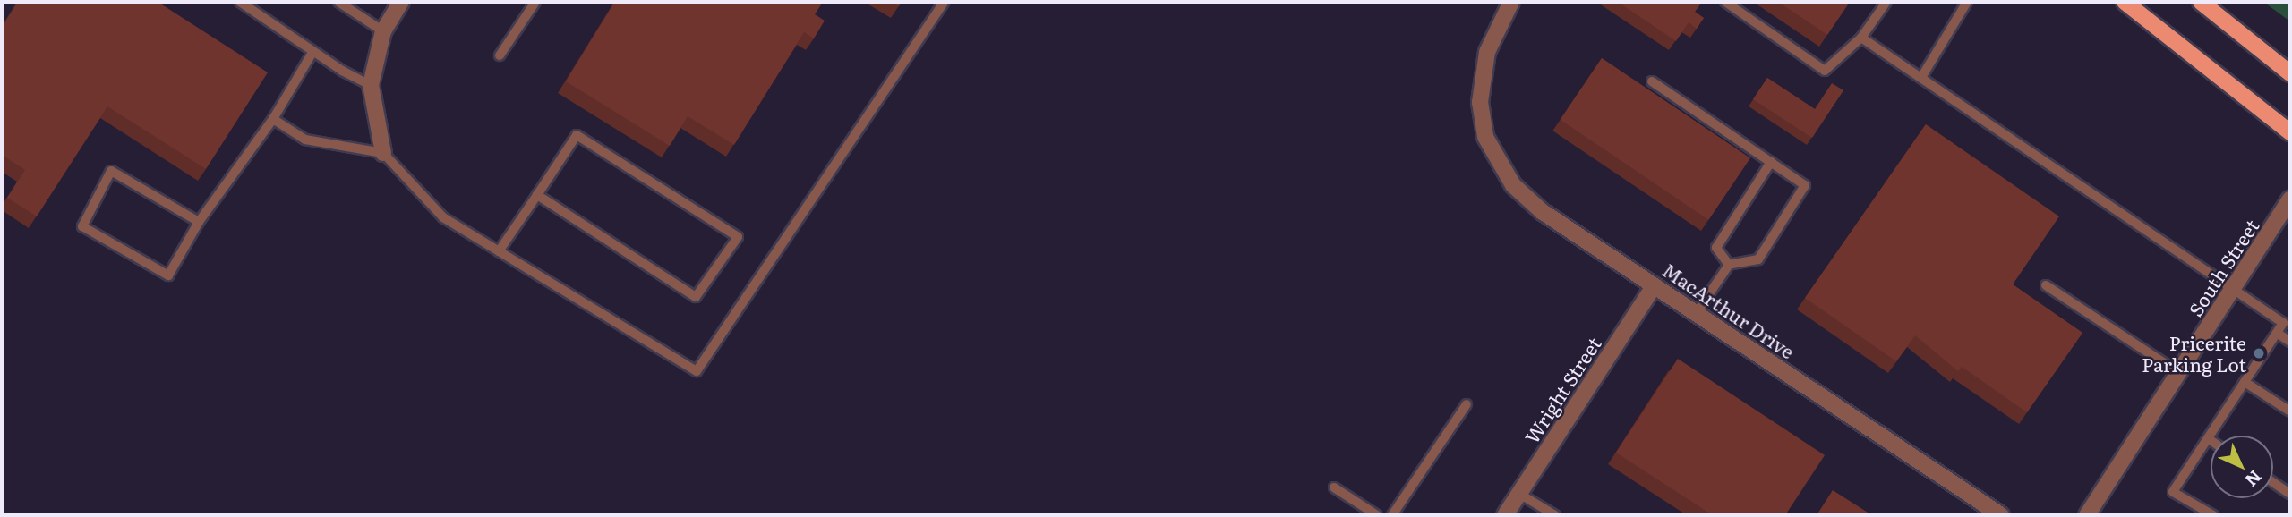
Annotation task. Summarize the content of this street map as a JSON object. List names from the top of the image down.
{
  "streets": {
    "street": ["South Street", "MacArthur Drive", "Wright Street"]
  },
  "crossings": [
    ["MacArthur Drive", "Wright Street"]
  ],
  "places": ["Pricerite Parking Lot"],
  "north": "bottom right"
}
